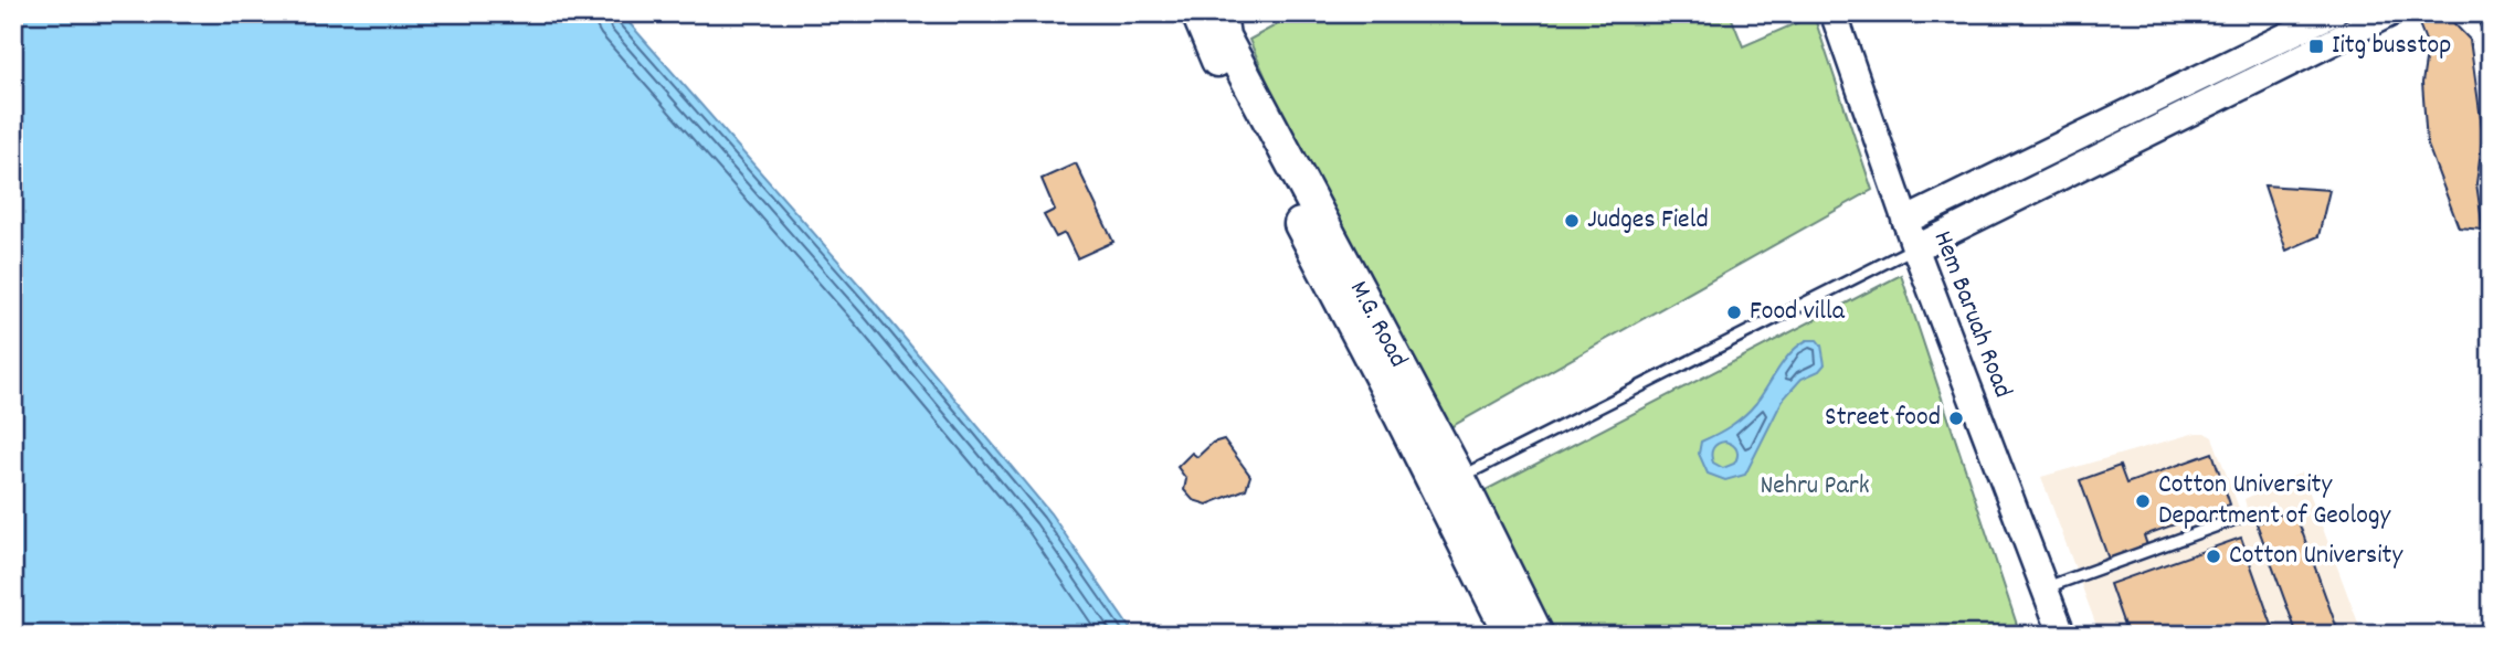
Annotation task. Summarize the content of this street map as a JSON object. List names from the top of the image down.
{
  "streets": {
    "main road": ["M.G. Road"],
    "street": ["Hem Baruah Road"]
  },
  "parks": ["Nehru Park"],
  "places": {
    "transit": ["Iitg busstop"],
    "other": [
      "Judges Field",
      "Food villa",
      "Street food",
      "Cotton University Department of Geology",
      "Cotton University"
    ]
  }
}
